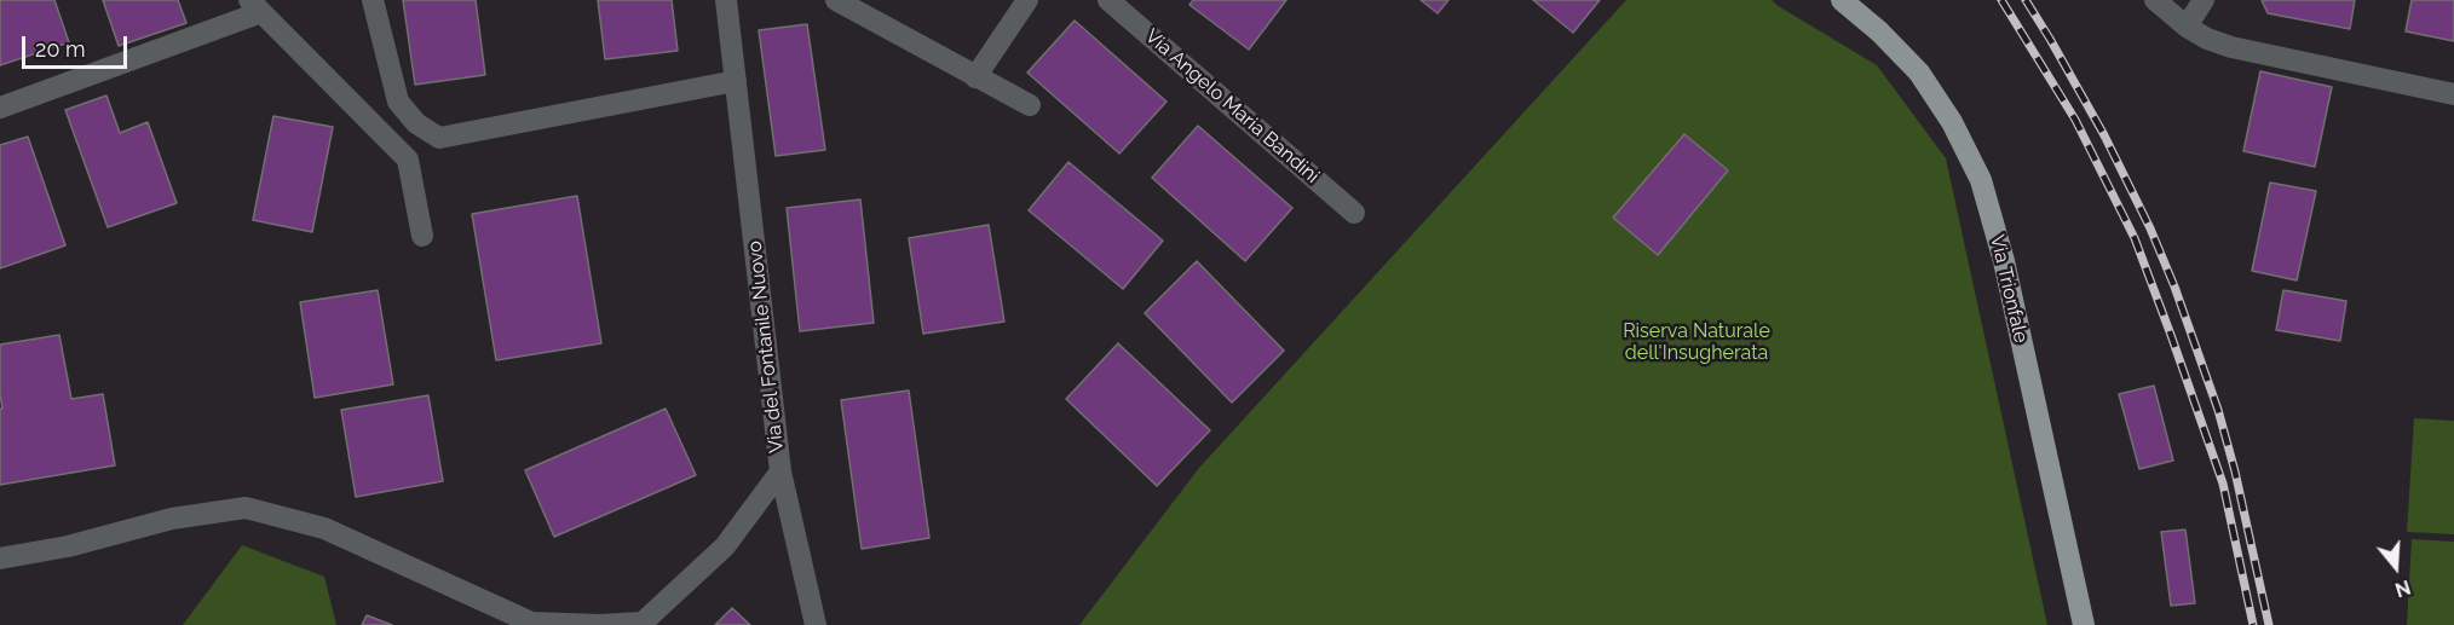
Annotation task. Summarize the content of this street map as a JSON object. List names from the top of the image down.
{
  "streets": {
    "main road": ["Via Trionfale"],
    "street": ["Via Angelo Maria Bandini", "Via del Fontanile Nuovo"]
  },
  "parks": ["Riserva Naturale dell'Insugherata"],
  "scale_bar": "20 m",
  "north": "bottom"
}
